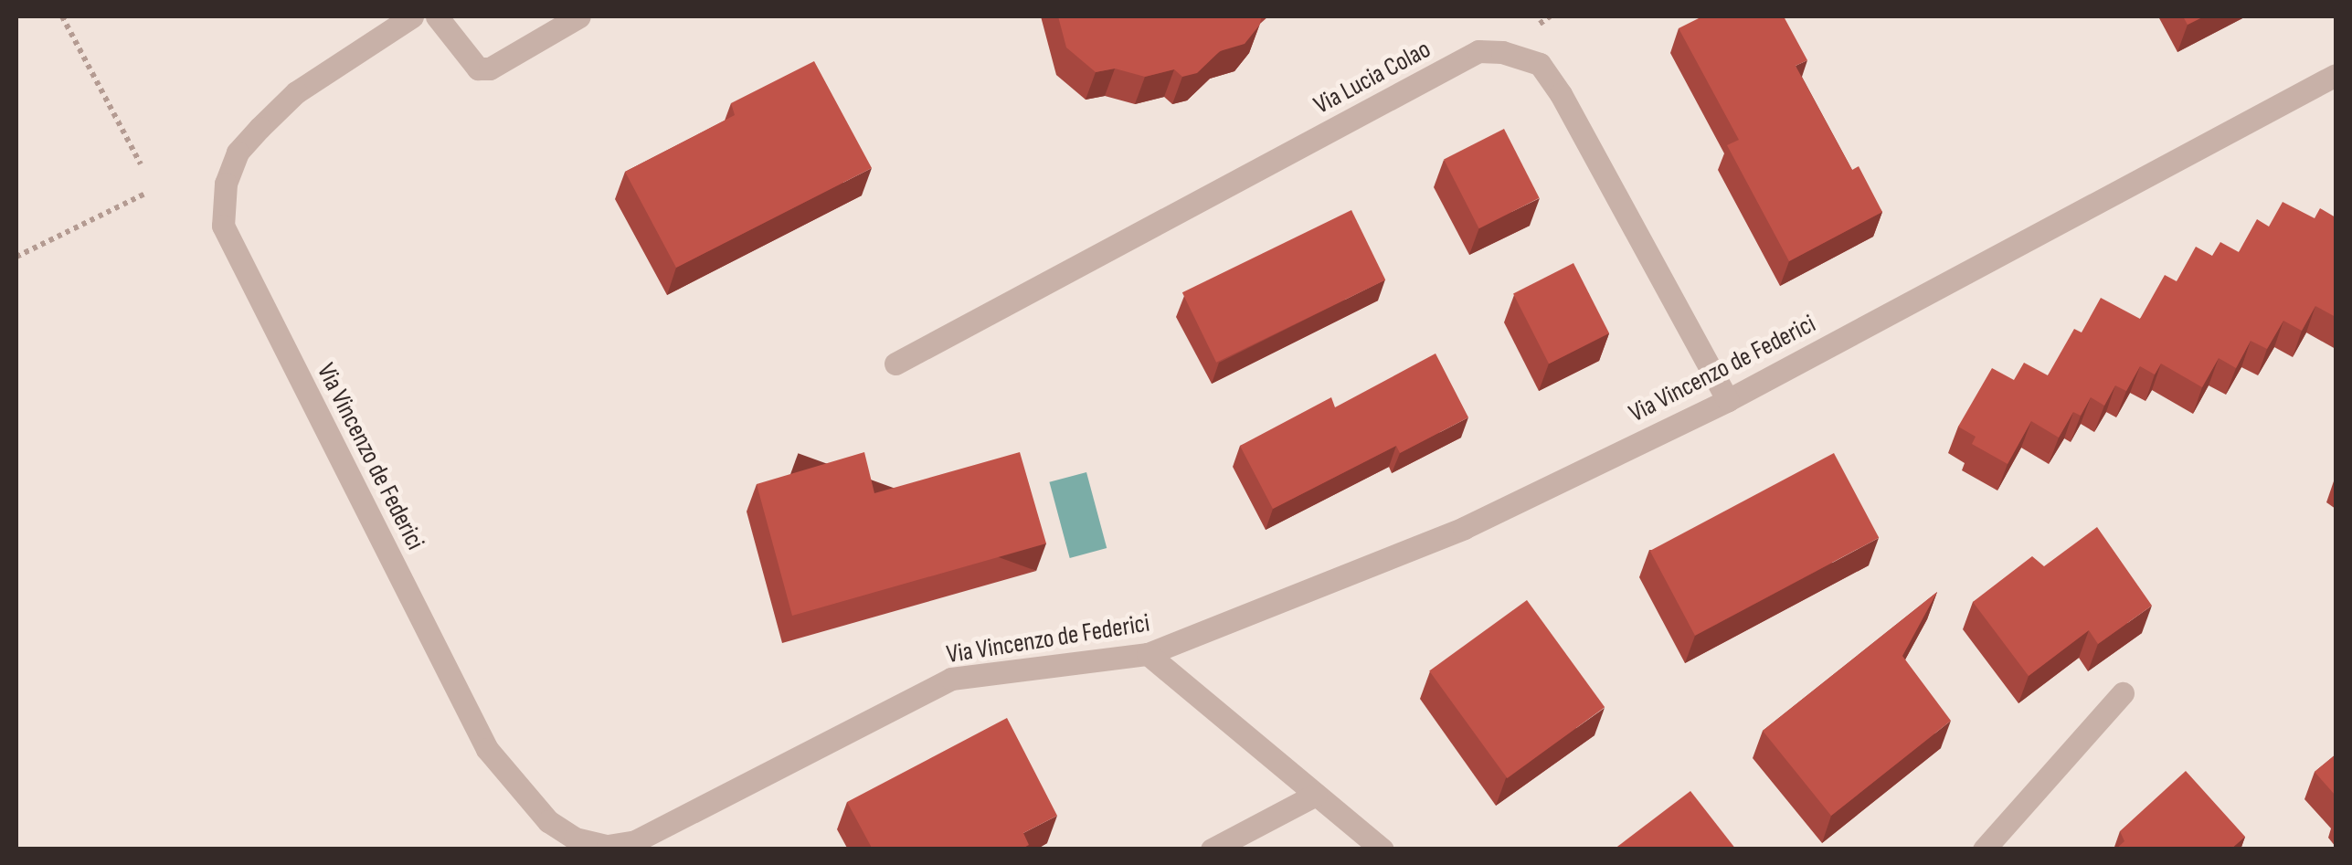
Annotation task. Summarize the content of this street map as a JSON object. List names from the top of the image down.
{
  "streets": {
    "street": ["Via Lucia Colao", "Via Vincenzo de Federici"]
  },
  "crossings": [
    ["Via Lucia Colao", "Via Vincenzo de Federici"]
  ]
}
